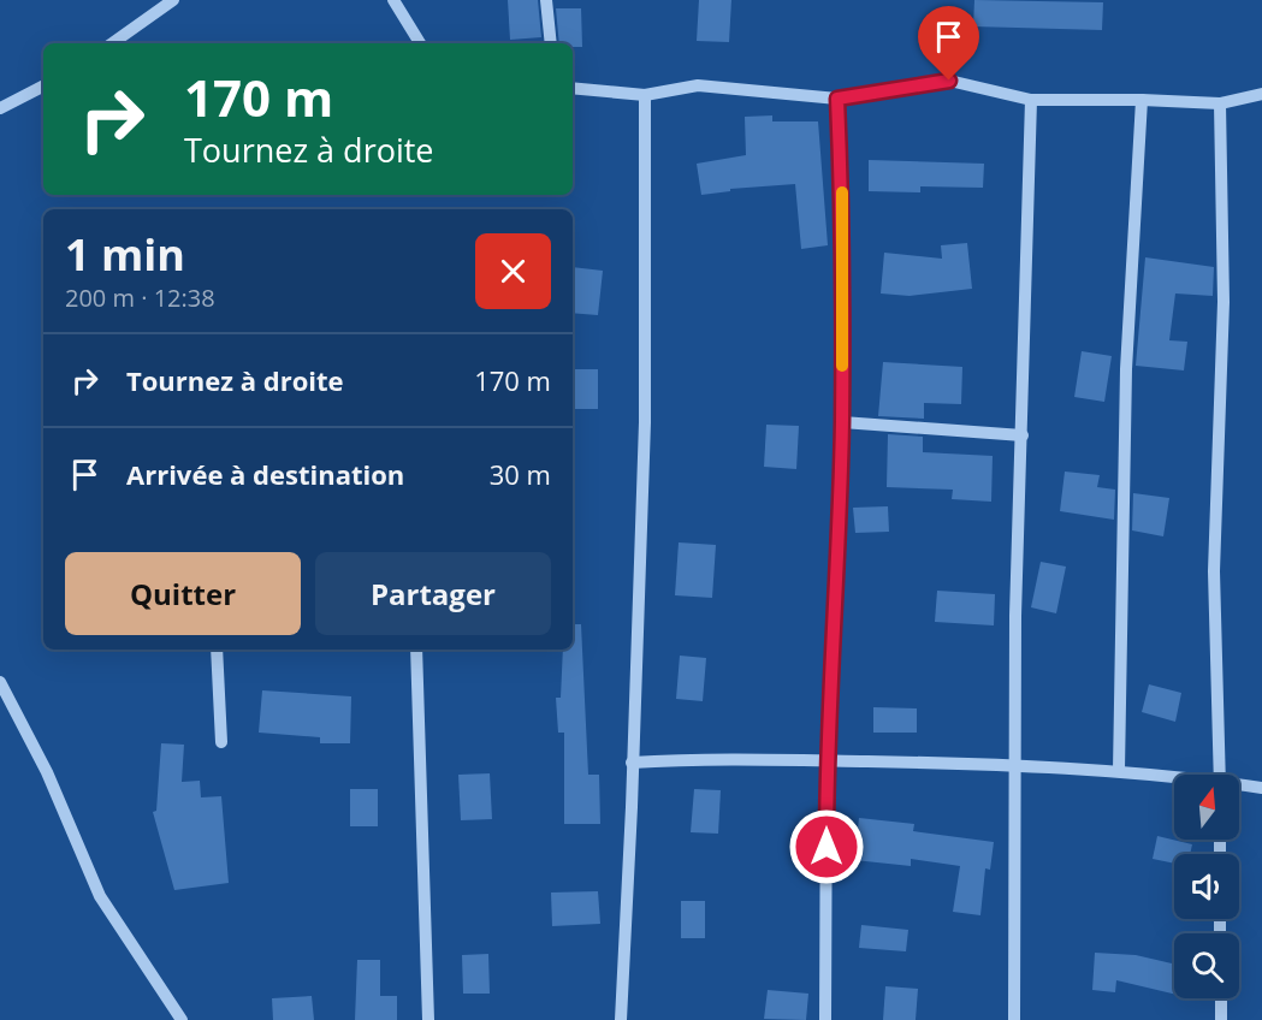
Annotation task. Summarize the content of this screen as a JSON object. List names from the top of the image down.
{
  "north": "top",
  "page": {
    "turn": ["170 m", "Tournez à droite"],
    "heading": ["1 min", "200 m · 12:38"],
    "list": [
      {
        "name": "Tournez à droite",
        "value": "170 m"
      },
      {
        "name": "Arrivée à destination",
        "value": "30 m"
      }
    ],
    "buttons": ["Quitter", "Partager"]
  }
}
